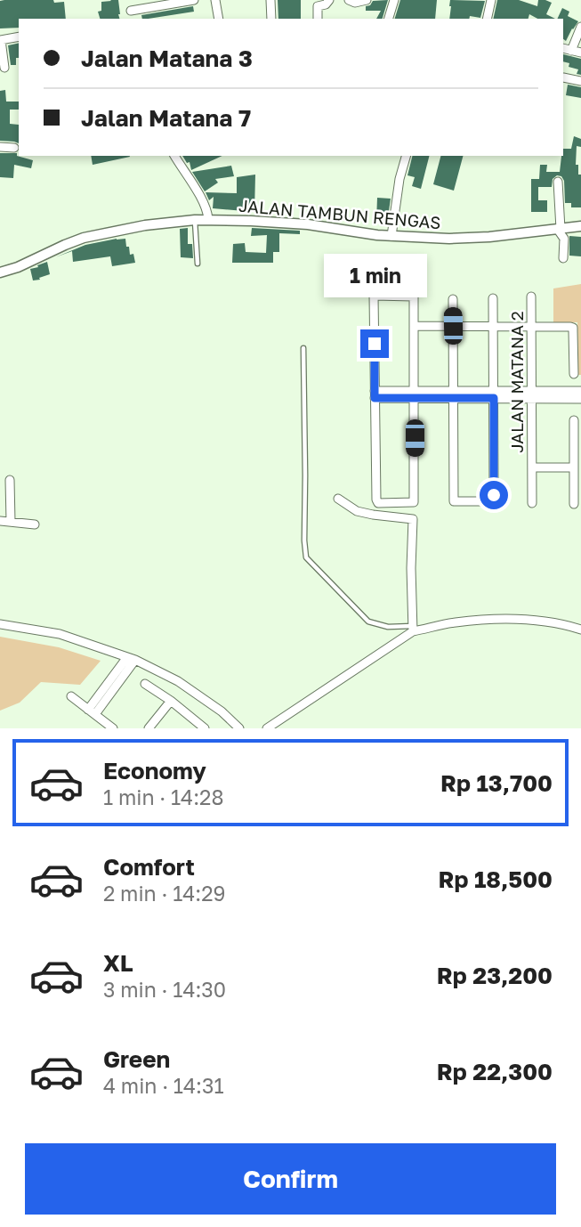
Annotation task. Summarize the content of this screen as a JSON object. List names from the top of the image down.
{
  "streets": {
    "street": ["JALAN TAMBUN RENGAS", "JALAN MATANA 2"]
  },
  "page": {
    "banner": ["Jalan Matana 3", "Jalan Matana 7"],
    "bubble": "1 min",
    "list": [
      {
        "name": "Economy",
        "note": "1 min · 14:28",
        "value": "Rp 13,700"
      },
      {
        "name": "Comfort",
        "note": "2 min · 14:29",
        "value": "Rp 18,500"
      },
      {
        "name": "XL",
        "note": "3 min · 14:30",
        "value": "Rp 23,200"
      },
      {
        "name": "Green",
        "note": "4 min · 14:31",
        "value": "Rp 22,300"
      }
    ],
    "buttons": "Confirm"
  }
}
